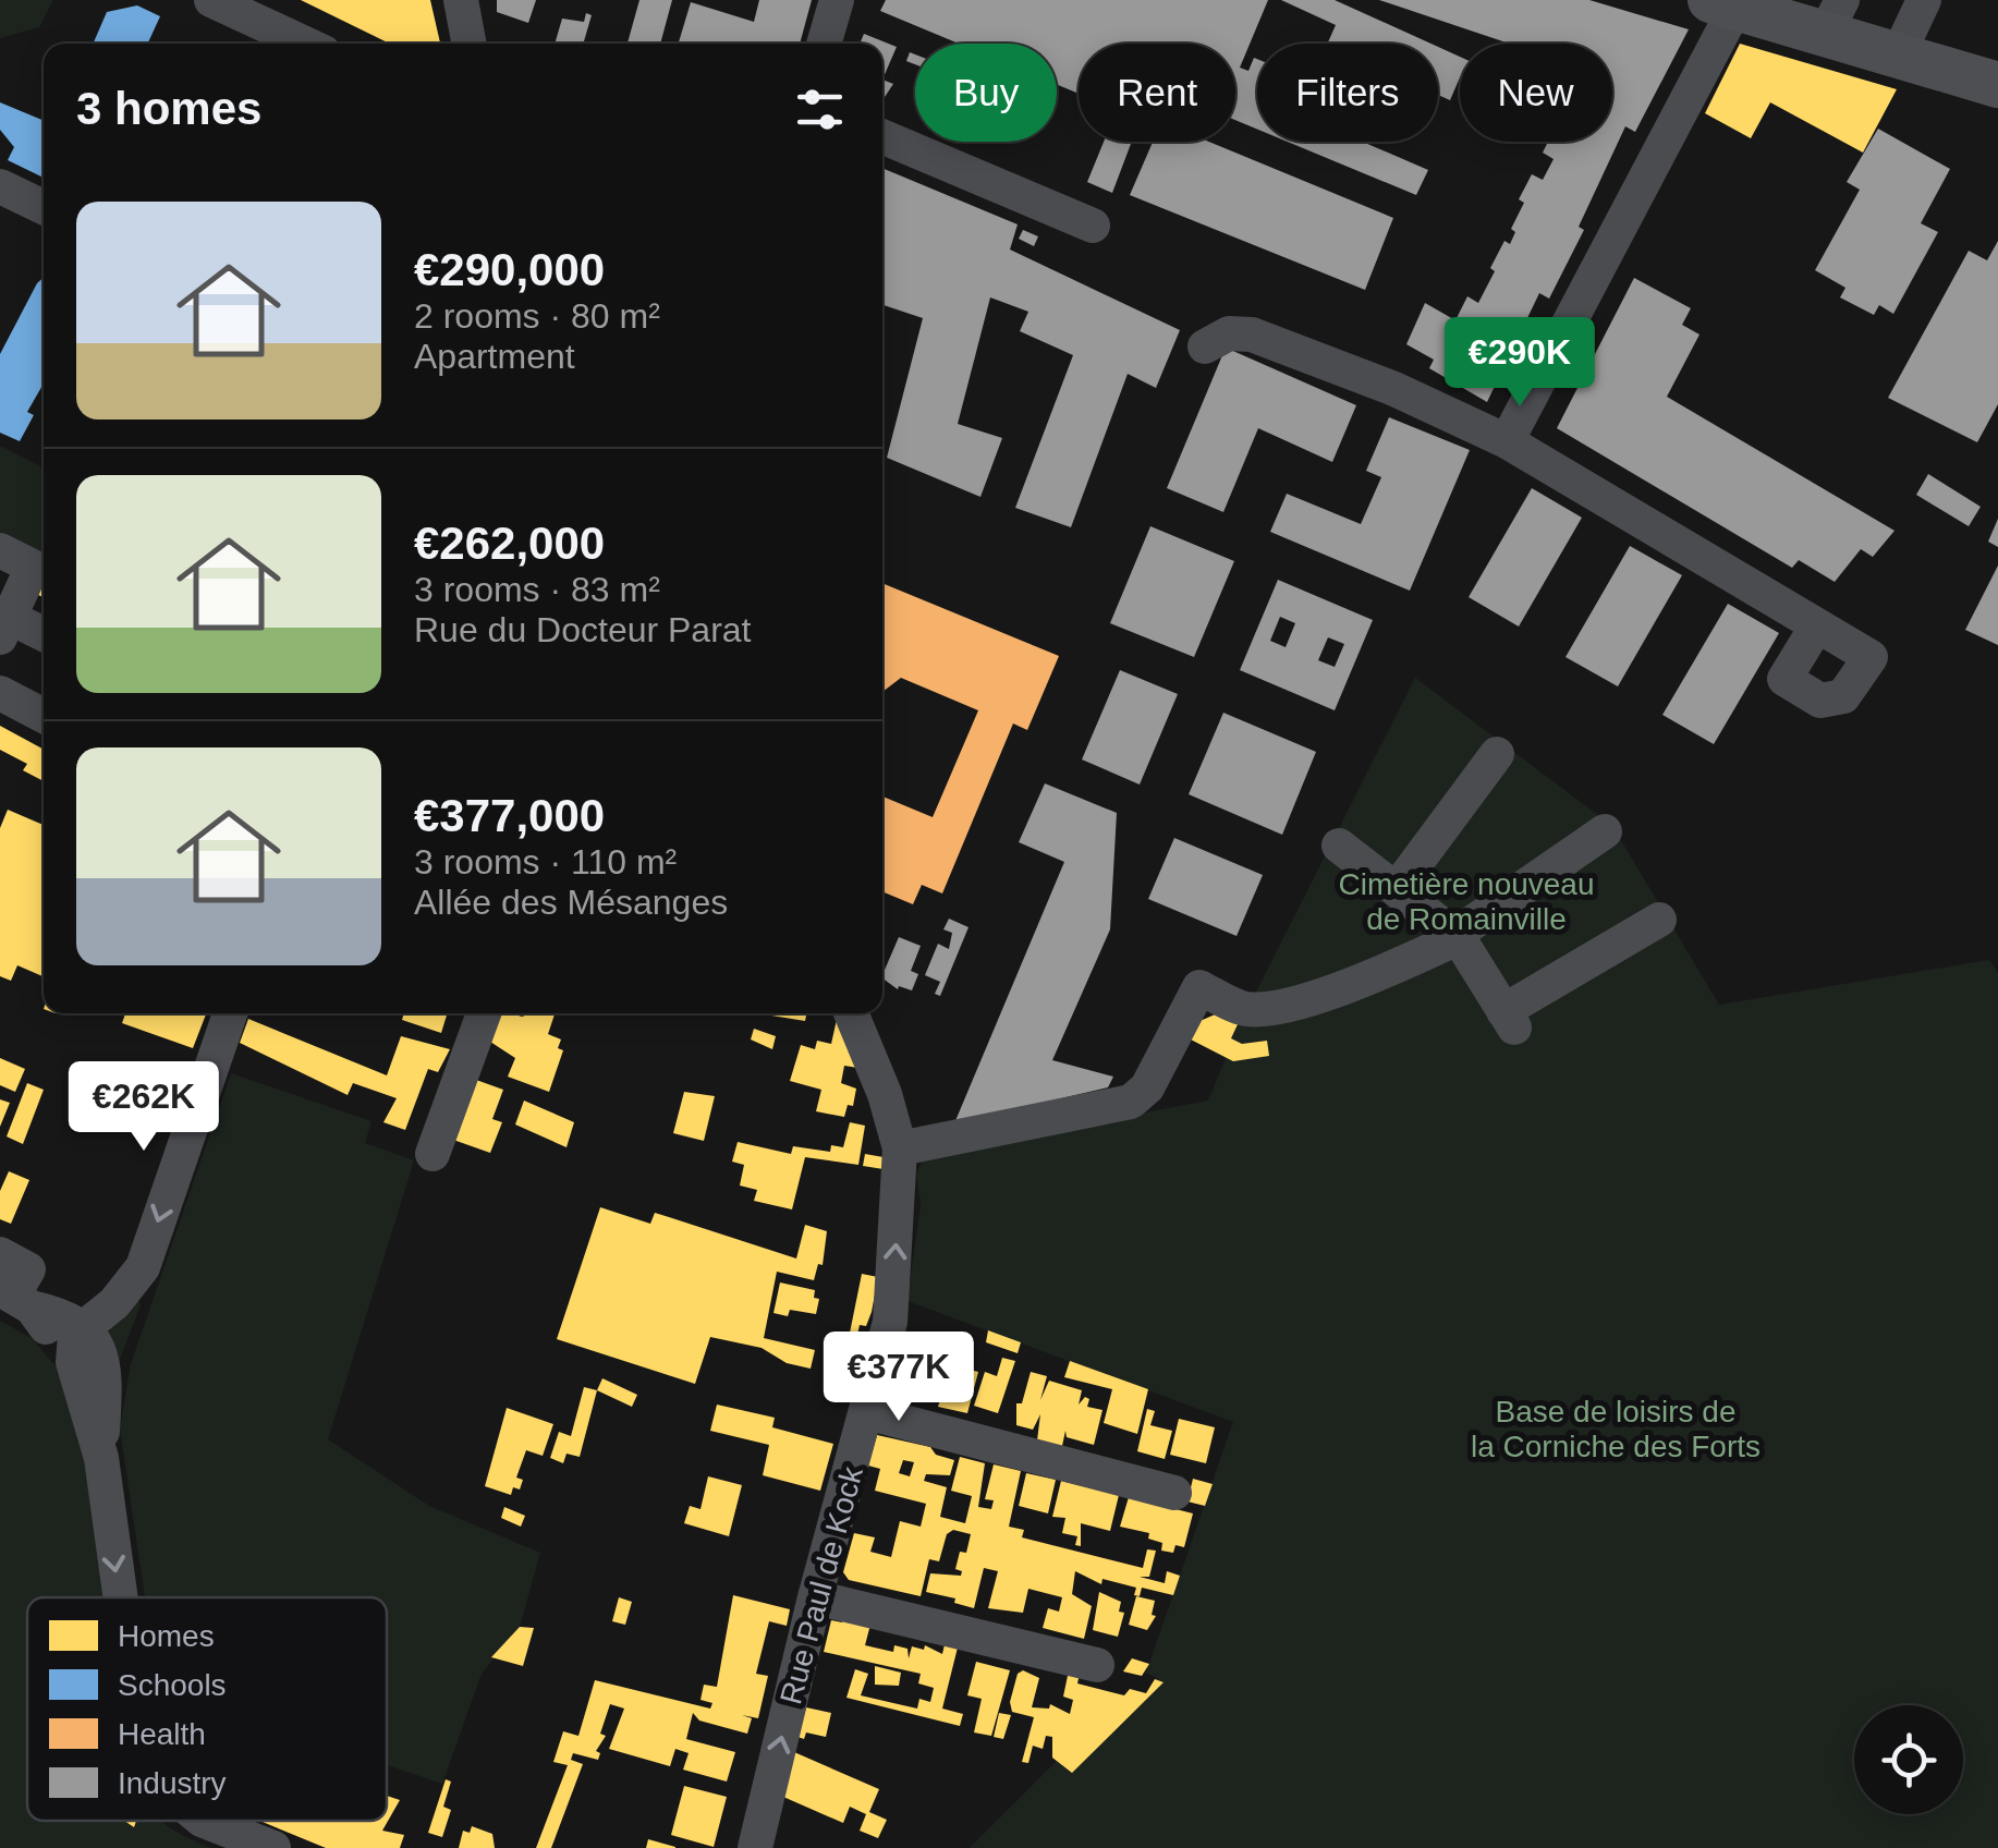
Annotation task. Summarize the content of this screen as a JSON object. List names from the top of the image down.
{
  "streets": {
    "street": ["Rue Paul de Kock"]
  },
  "one_way": ["Rue Paul de Kock"],
  "parks": ["Cimetière nouveau de Romainville", "Base de loisirs de la Corniche des Forts"],
  "legend": [
    "Homes",
    "Schools",
    "Health",
    "Industry"
  ],
  "page": {
    "chip": [
      "Buy",
      "Rent",
      "Filters",
      "New"
    ],
    "heading": "3 homes",
    "list": [
      {
        "name": "€290,000",
        "note": "2 rooms · 80 m² · Apartment"
      },
      {
        "name": "€262,000",
        "note": "3 rooms · 83 m² · Rue du Docteur Parat"
      },
      {
        "name": "€377,000",
        "note": "3 rooms · 110 m² · Allée des Mésanges"
      }
    ],
    "price": ["€290K", "€262K", "€377K"]
  }
}
